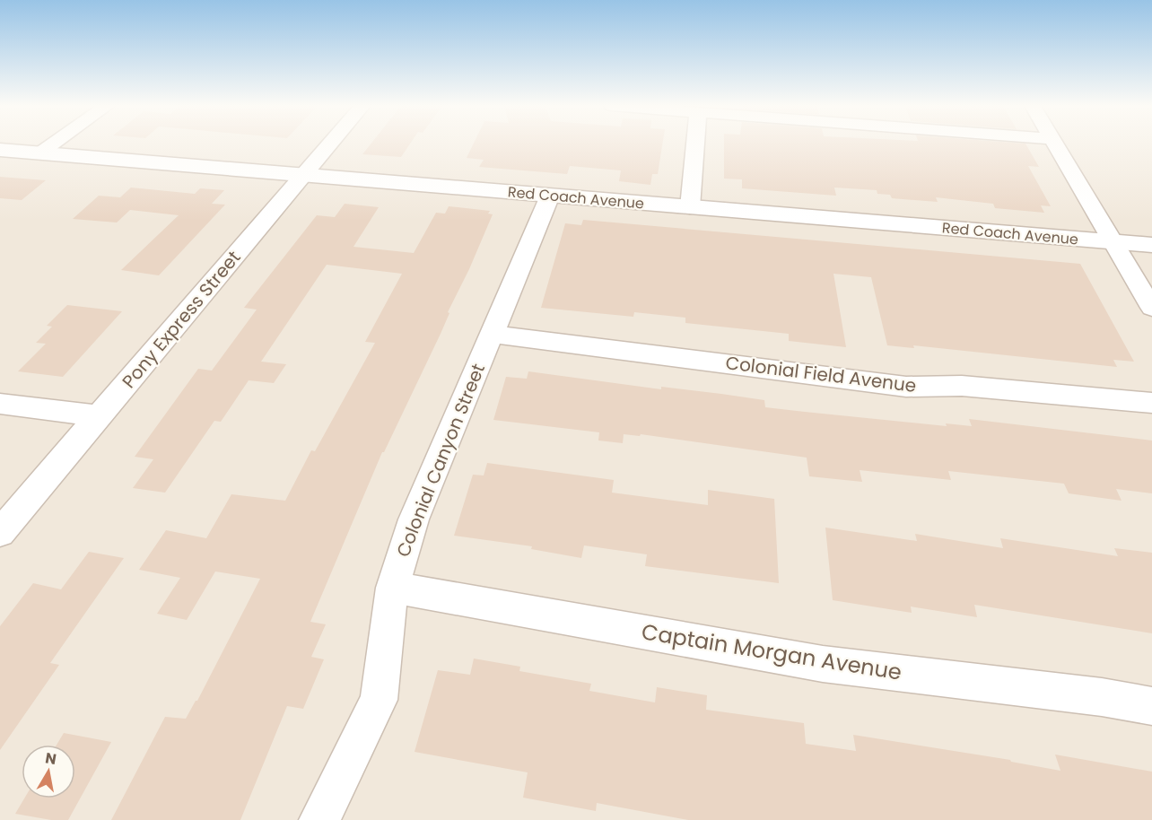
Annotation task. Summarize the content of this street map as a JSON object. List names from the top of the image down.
{
  "streets": {
    "street": [
      "Red Coach Avenue",
      "Pony Express Street",
      "Colonial Field Avenue",
      "Colonial Canyon Street",
      "Captain Morgan Avenue"
    ]
  },
  "crossings": [
    ["Red Coach Avenue", "Pony Express Street"],
    ["Red Coach Avenue", "Colonial Canyon Street"],
    ["Colonial Field Avenue", "Colonial Canyon Street"],
    ["Colonial Canyon Street", "Captain Morgan Avenue"]
  ],
  "north": "top"
}
